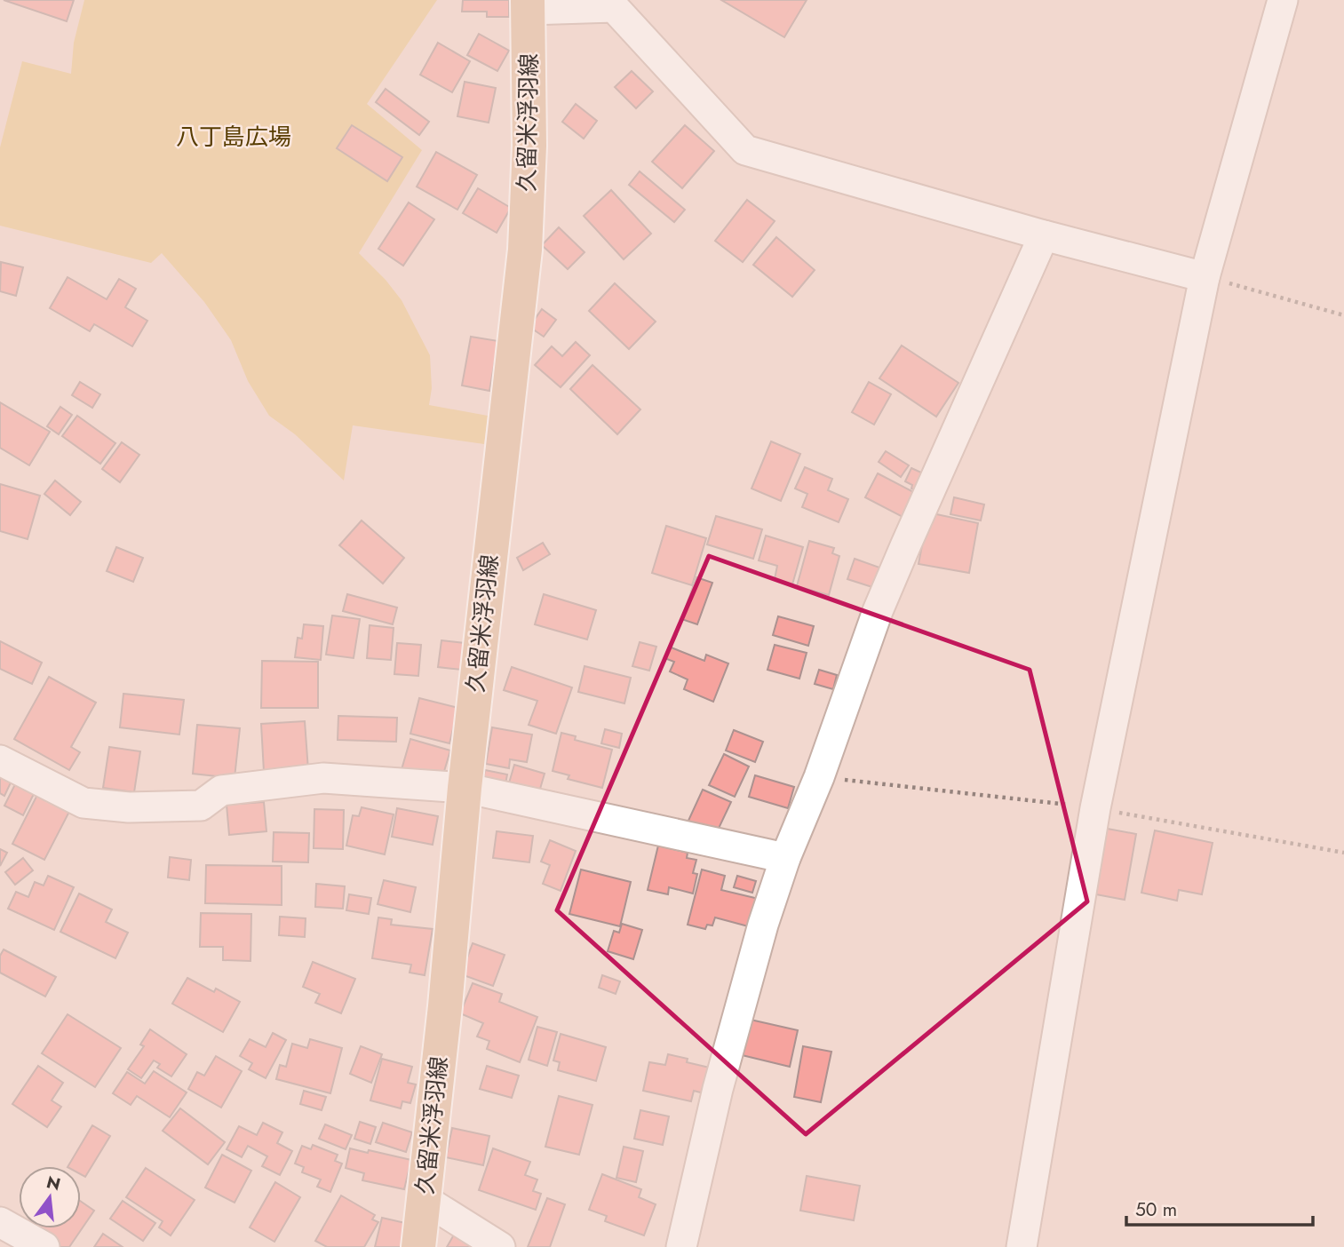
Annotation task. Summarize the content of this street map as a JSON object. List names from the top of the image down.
{
  "streets": {
    "main road": ["久留米浮羽線"]
  },
  "parks": ["八丁島広場"],
  "scale_bar": "50 m",
  "north": "top"
}
